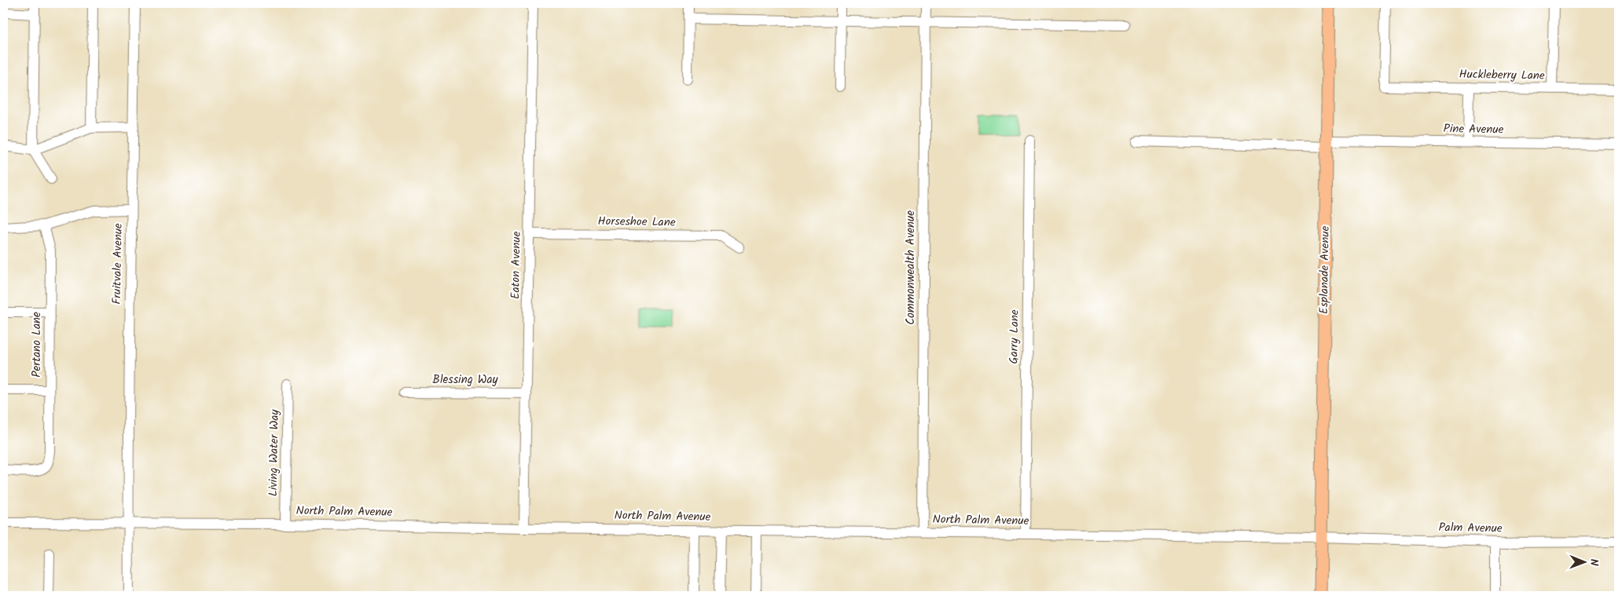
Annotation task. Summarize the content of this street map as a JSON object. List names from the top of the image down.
{
  "streets": {
    "main road": ["Esplanade Avenue"],
    "street": [
      "Huckleberry Lane",
      "Pine Avenue",
      "Horseshoe Lane",
      "Fruitvale Avenue",
      "Eaton Avenue",
      "Commonwealth Avenue",
      "Garry Lane",
      "Pertano Lane",
      "Blessing Way",
      "Living Water Way",
      "North Palm Avenue",
      "Palm Avenue"
    ]
  },
  "crossings": [
    ["Pine Avenue", "Esplanade Avenue"],
    ["Horseshoe Lane", "Eaton Avenue"],
    ["Fruitvale Avenue", "North Palm Avenue"],
    ["Eaton Avenue", "Blessing Way"],
    ["Eaton Avenue", "North Palm Avenue"],
    ["Commonwealth Avenue", "North Palm Avenue"],
    ["Esplanade Avenue", "North Palm Avenue"],
    ["Esplanade Avenue", "Palm Avenue"],
    ["Garry Lane", "North Palm Avenue"],
    ["Living Water Way", "North Palm Avenue"],
    ["North Palm Avenue", "Palm Avenue"]
  ],
  "north": "right"
}
